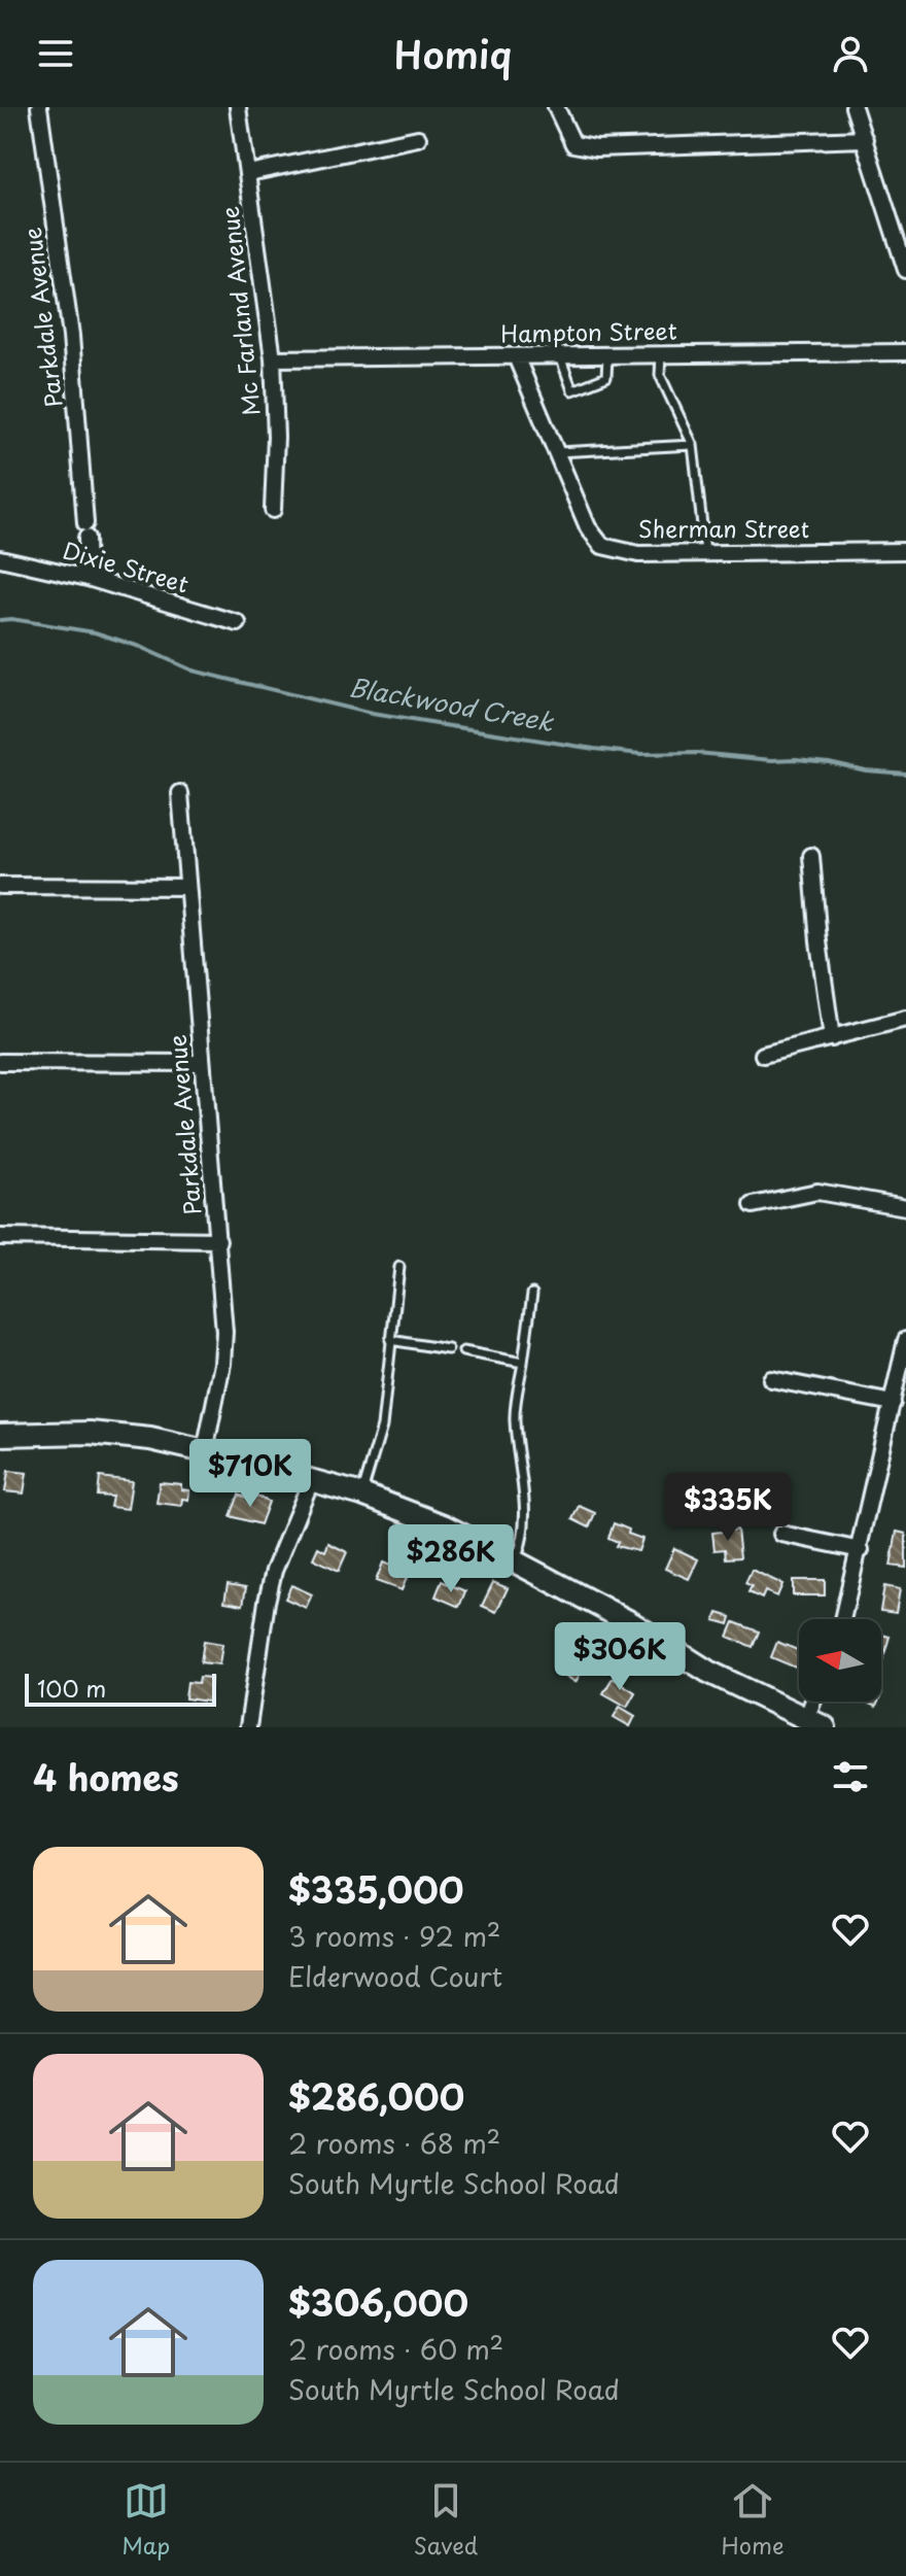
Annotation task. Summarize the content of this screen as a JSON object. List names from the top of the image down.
{
  "streets": {
    "street": [
      "Mc Farland Avenue",
      "Parkdale Avenue",
      "Hampton Street",
      "Sherman Street",
      "Dixie Street"
    ]
  },
  "crossings": [
    ["Mc Farland Avenue", "Hampton Street"],
    ["Parkdale Avenue", "Dixie Street"],
    ["Hampton Street", "Sherman Street"]
  ],
  "water": ["Blackwood Creek"],
  "scale_bar": "100 m",
  "north": "left",
  "page": {
    "header": "Homiq",
    "price": [
      "$710K",
      "$335K",
      "$286K",
      "$306K"
    ],
    "scale": "100 m",
    "heading": "4 homes",
    "list": [
      {
        "name": "$335,000",
        "note": "3 rooms · 92 m² · Elderwood Court"
      },
      {
        "name": "$286,000",
        "note": "2 rooms · 68 m² · South Myrtle School Road"
      },
      {
        "name": "$306,000",
        "note": "2 rooms · 60 m² · South Myrtle School Road"
      }
    ],
    "tabs": ["Map", "Saved", "Home"]
  }
}
